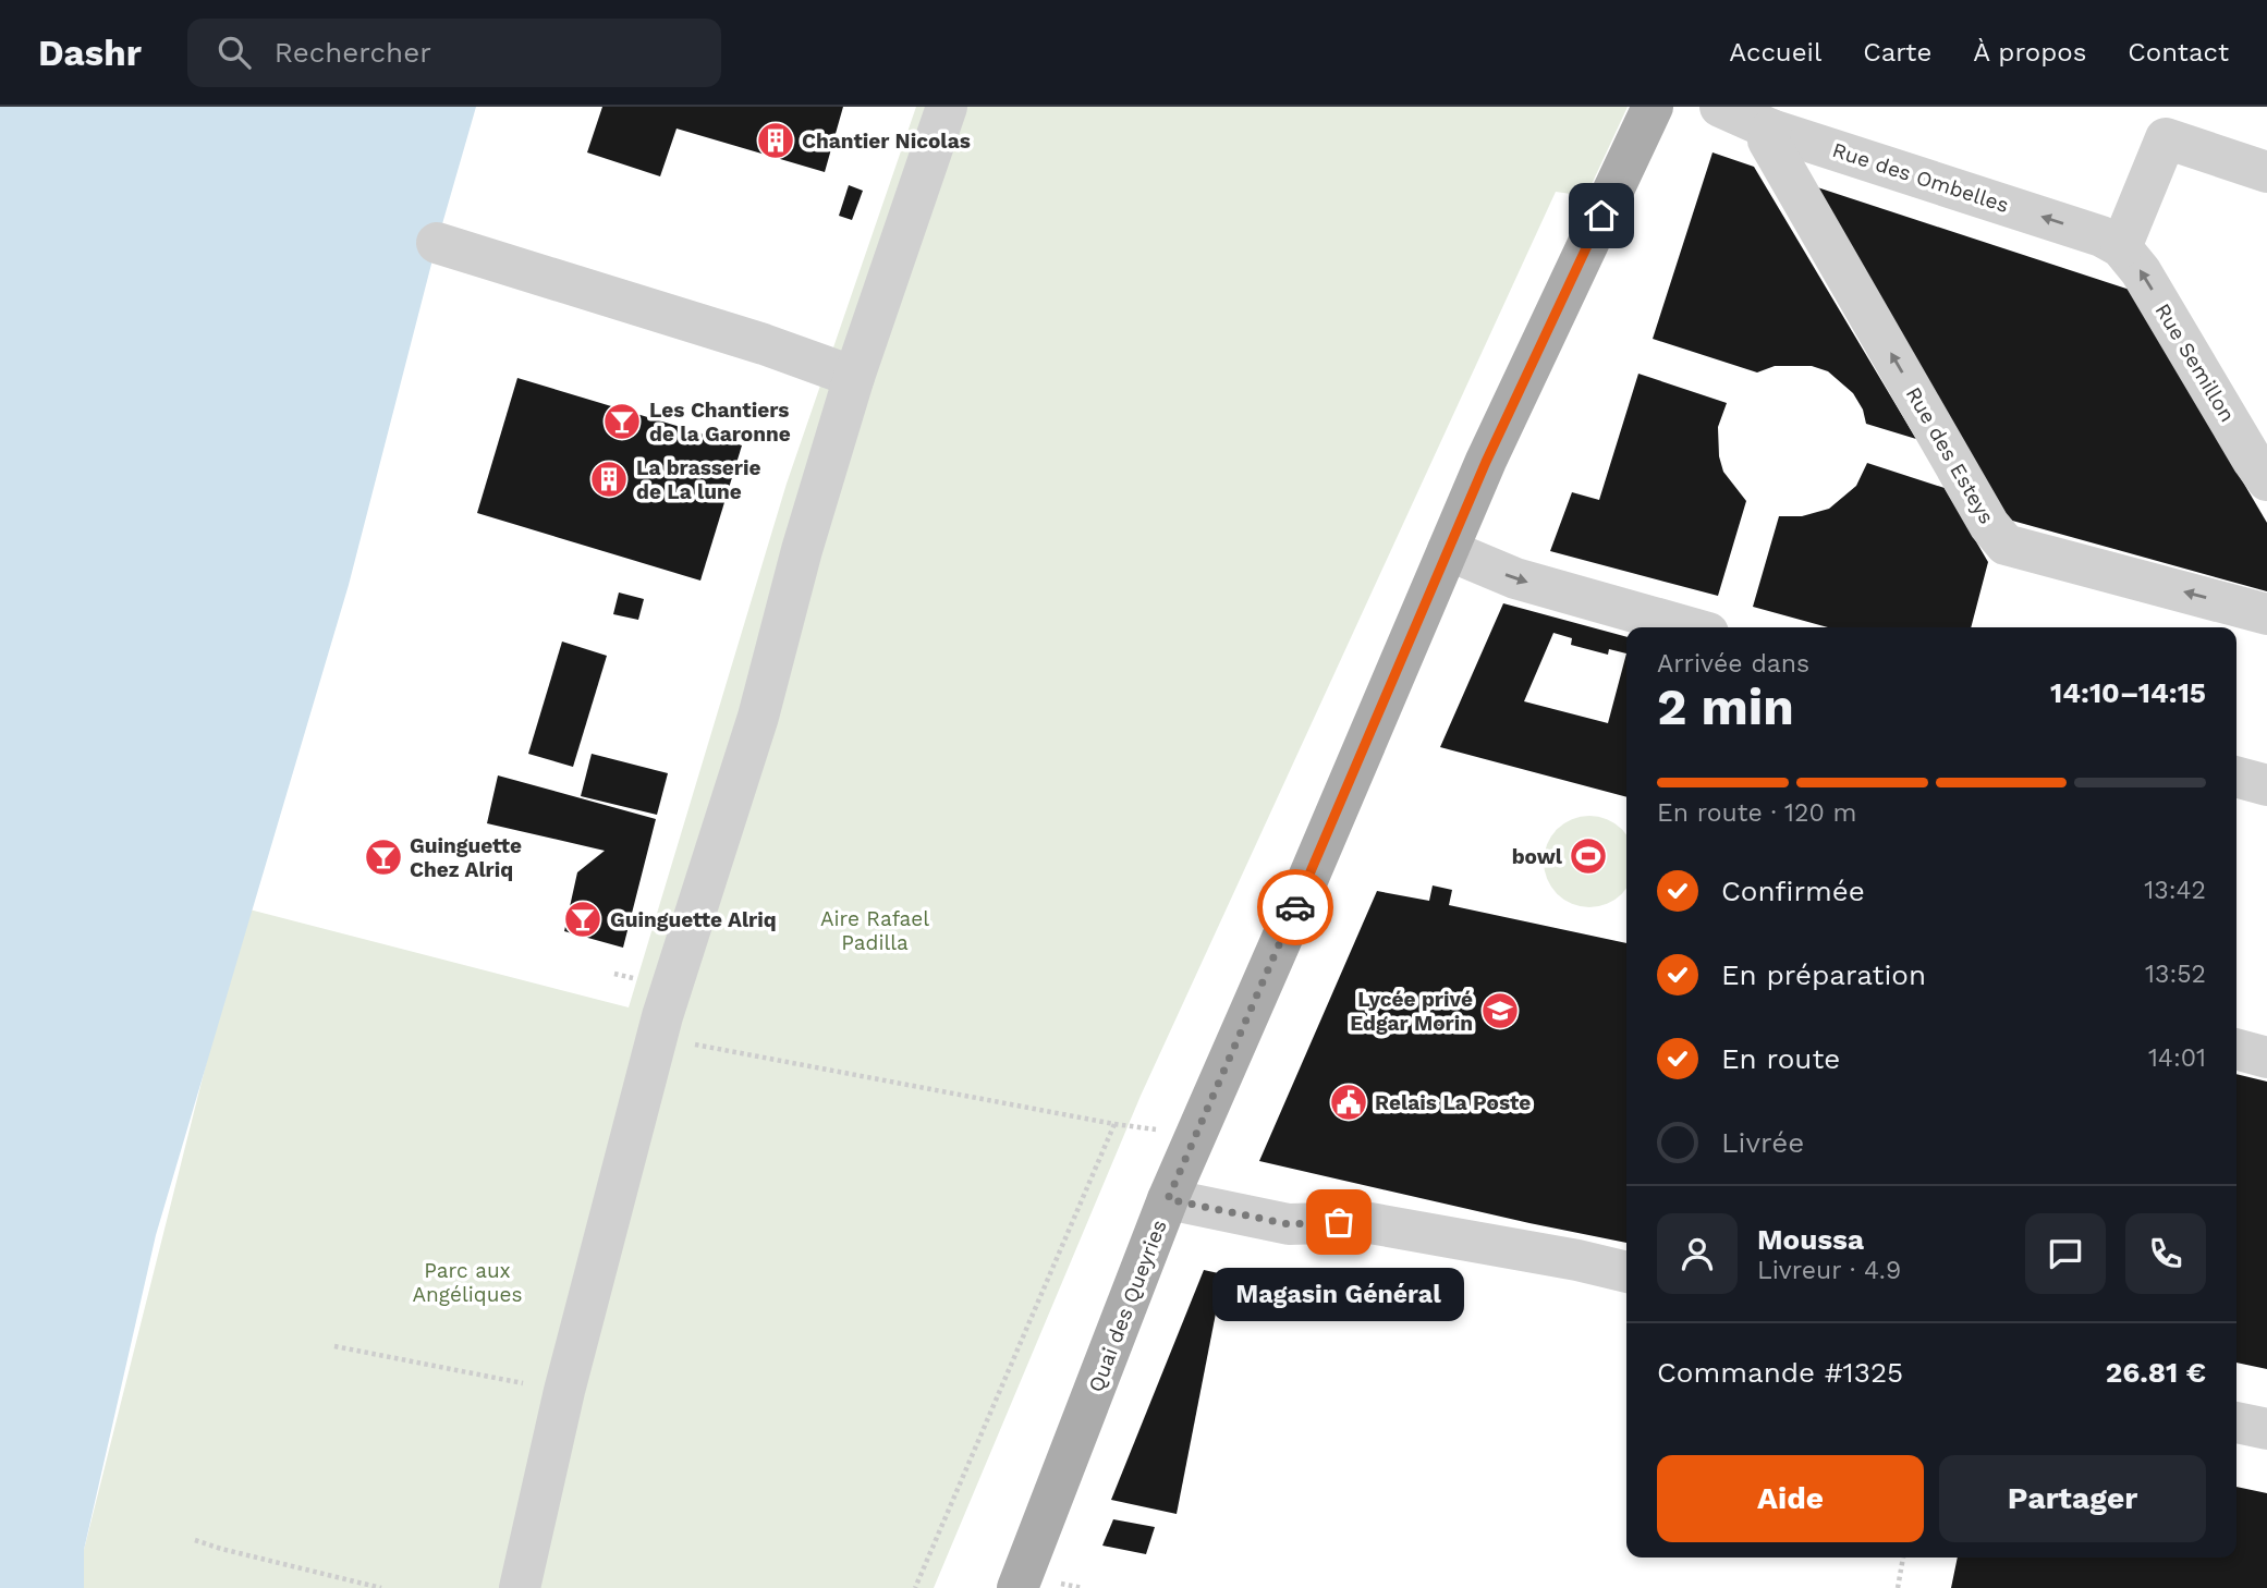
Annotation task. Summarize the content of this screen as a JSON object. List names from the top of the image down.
{
  "streets": {
    "main road": ["Quai des Queyries"],
    "street": ["Rue des Ombelles", "Rue Semillon", "Rue des Esteys"]
  },
  "crossings": [
    ["Rue des Ombelles", "Rue Semillon"],
    ["Rue des Ombelles", "Rue des Esteys"]
  ],
  "one_way": ["Rue des Ombelles", "Rue Semillon", "Rue des Esteys"],
  "parks": ["Aire Rafael Padilla", "Parc aux Angéliques"],
  "places": {
    "building": ["Chantier Nicolas", "La brasserie de La lune"],
    "bar": ["Les Chantiers de la Garonne", "Guinguette Chez Alriq", "Guinguette Alriq"],
    "sports": ["bowl"],
    "school or university": ["Lycée privé Edgar Morin"],
    "public building": ["Relais La Poste"],
    "other": ["Magasin Général"]
  },
  "page": {
    "header": "Dashr",
    "search": "Rechercher",
    "nav": [
      "Accueil",
      "Carte",
      "À propos",
      "Contact"
    ],
    "heading": ["2 min", "Arrivée dans", "14:10–14:15"],
    "panel": [
      "Moussa",
      "Livreur · 4.9",
      "Commande #1325",
      "26.81 €"
    ],
    "bar": "En route · 120 m",
    "list": [
      ["Confirmée", "13:42"],
      ["En préparation", "13:52"],
      ["En route", "14:01"],
      "Livrée"
    ],
    "bubble": "Magasin Général",
    "buttons": ["Aide", "Partager"]
  }
}
